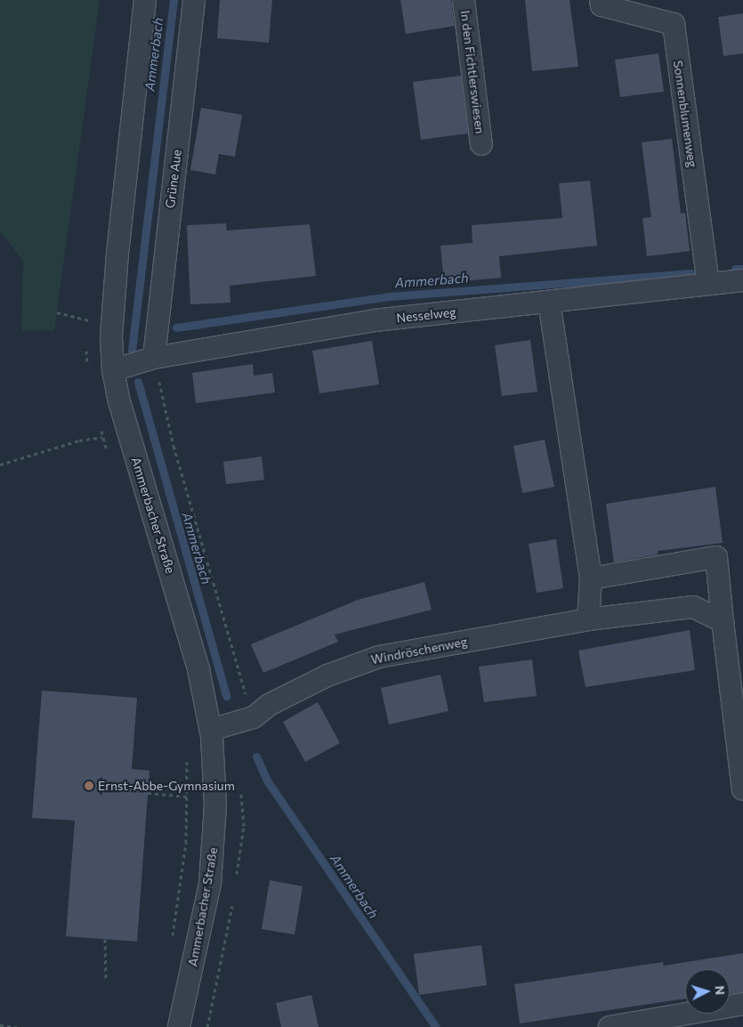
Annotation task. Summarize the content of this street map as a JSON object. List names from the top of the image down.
{
  "streets": {
    "street": [
      "In den Fichtlerswiesen",
      "Sonnenblumenweg",
      "Grüne Aue",
      "Nesselweg",
      "Ammerbacher Straße",
      "Windröschenweg"
    ]
  },
  "crossings": [
    ["Sonnenblumenweg", "Nesselweg"],
    ["Grüne Aue", "Nesselweg"],
    ["Nesselweg", "Ammerbacher Straße"],
    ["Ammerbacher Straße", "Windröschenweg"]
  ],
  "water": ["Ammerbach"],
  "places": ["Ernst-Abbe-Gymnasium"],
  "north": "right"
}
